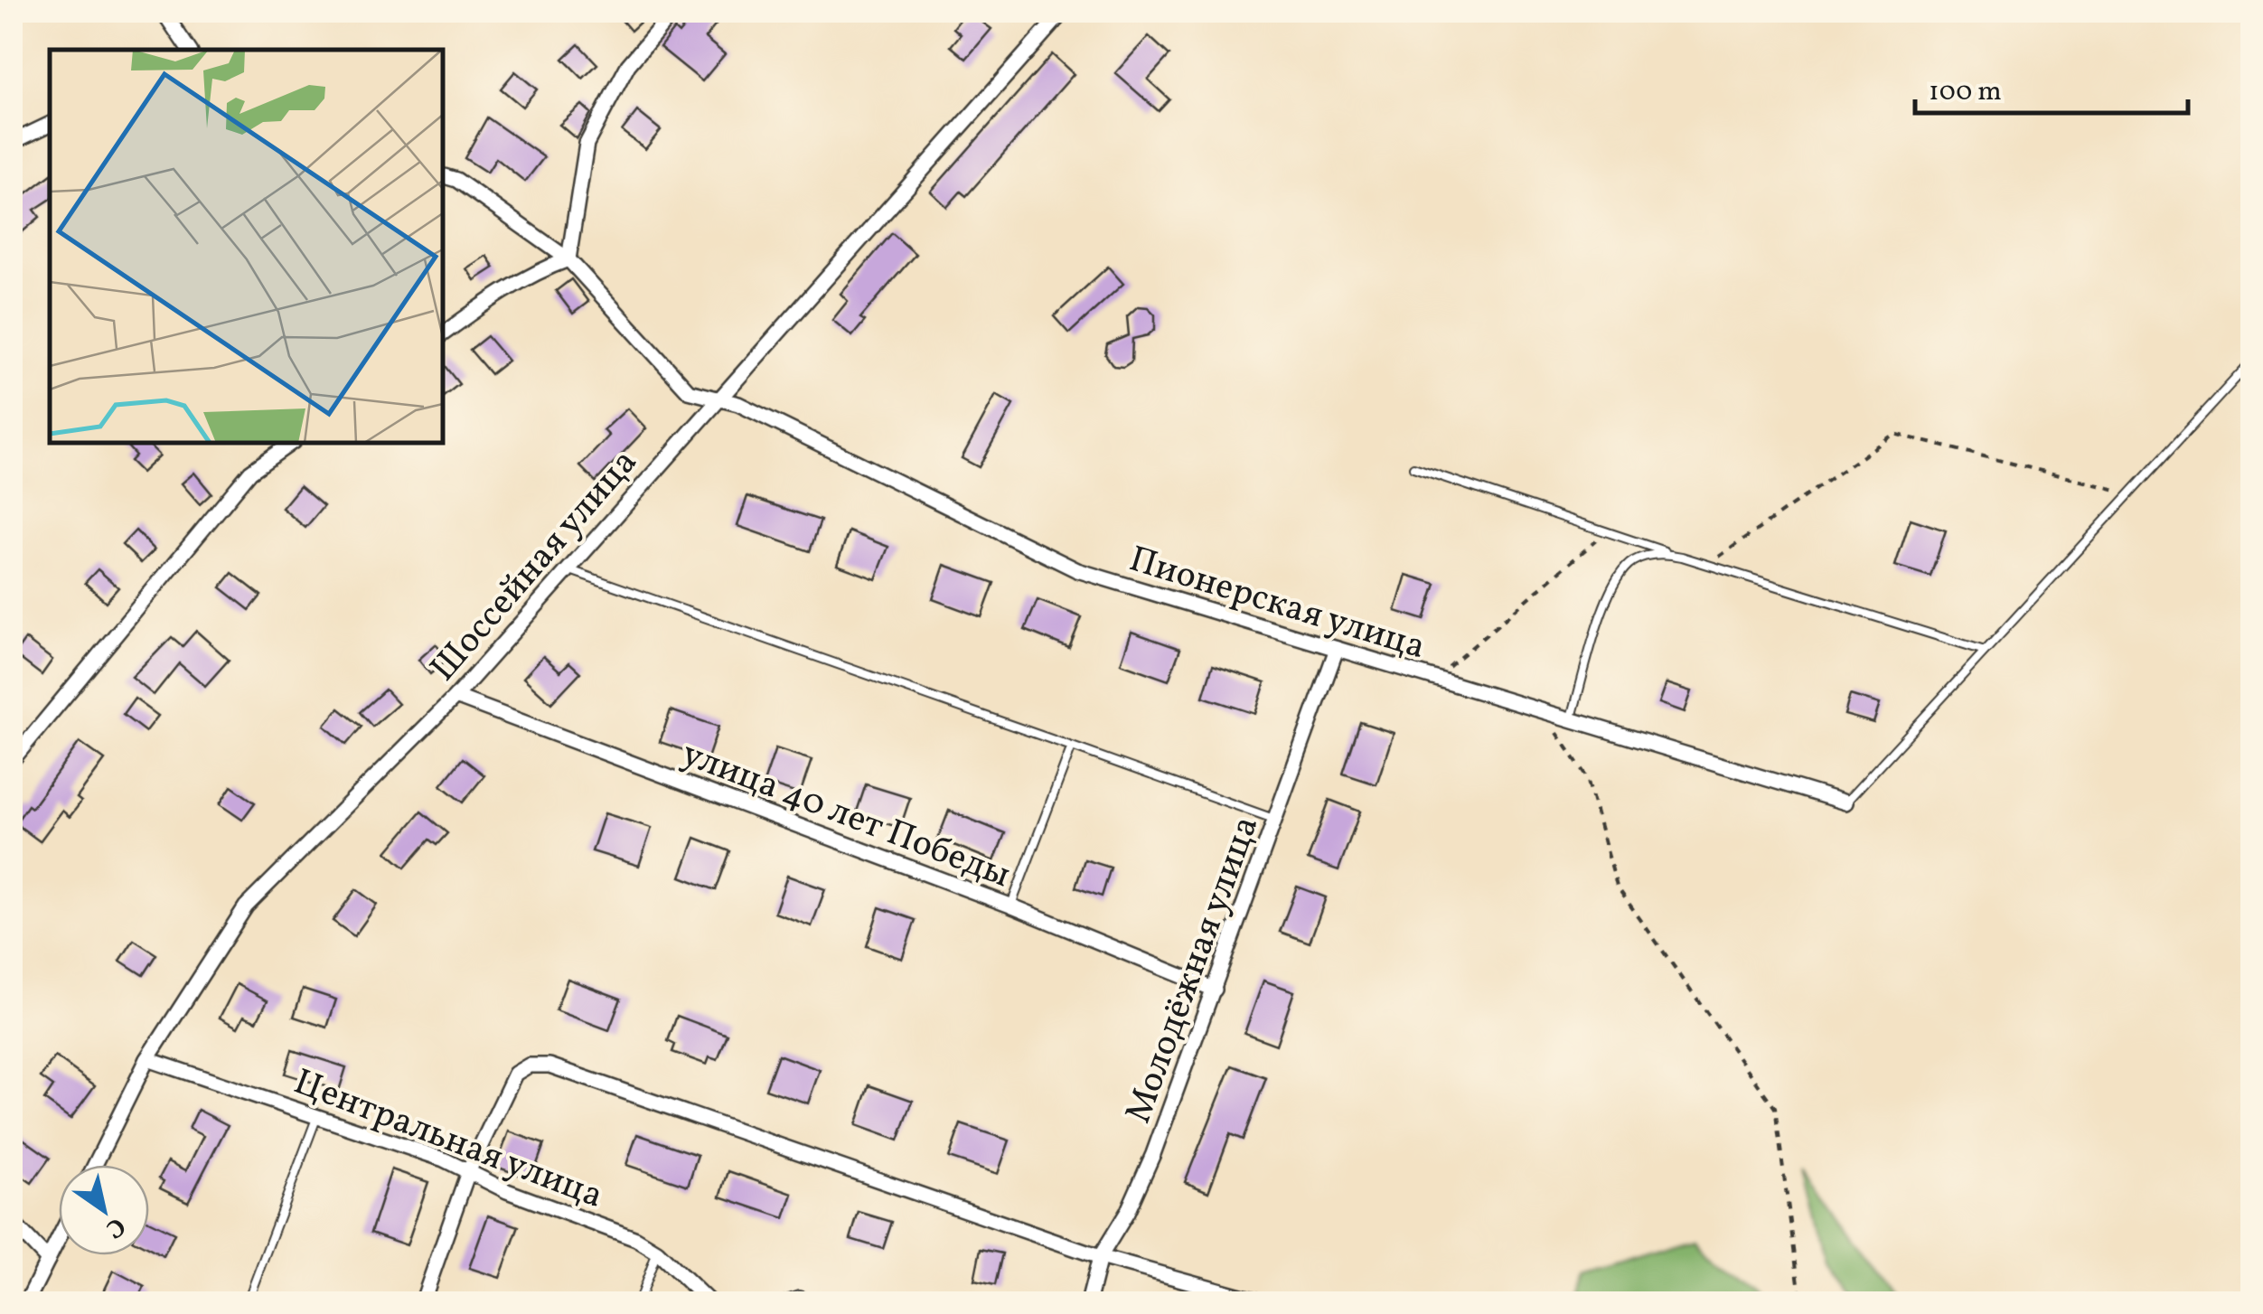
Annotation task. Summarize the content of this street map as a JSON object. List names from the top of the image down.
{
  "streets": {
    "street": [
      "Шоссейная улица",
      "Пионерская улица",
      "улица 40 лет Победы",
      "Молодёжная улица",
      "Центральная улица"
    ]
  },
  "crossings": [
    ["Шоссейная улица", "Пионерская улица"],
    ["Шоссейная улица", "улица 40 лет Победы"],
    ["Шоссейная улица", "Центральная улица"],
    ["Пионерская улица", "Молодёжная улица"],
    ["улица 40 лет Победы", "Молодёжная улица"]
  ],
  "scale_bar": "100 m",
  "north": "bottom right"
}
